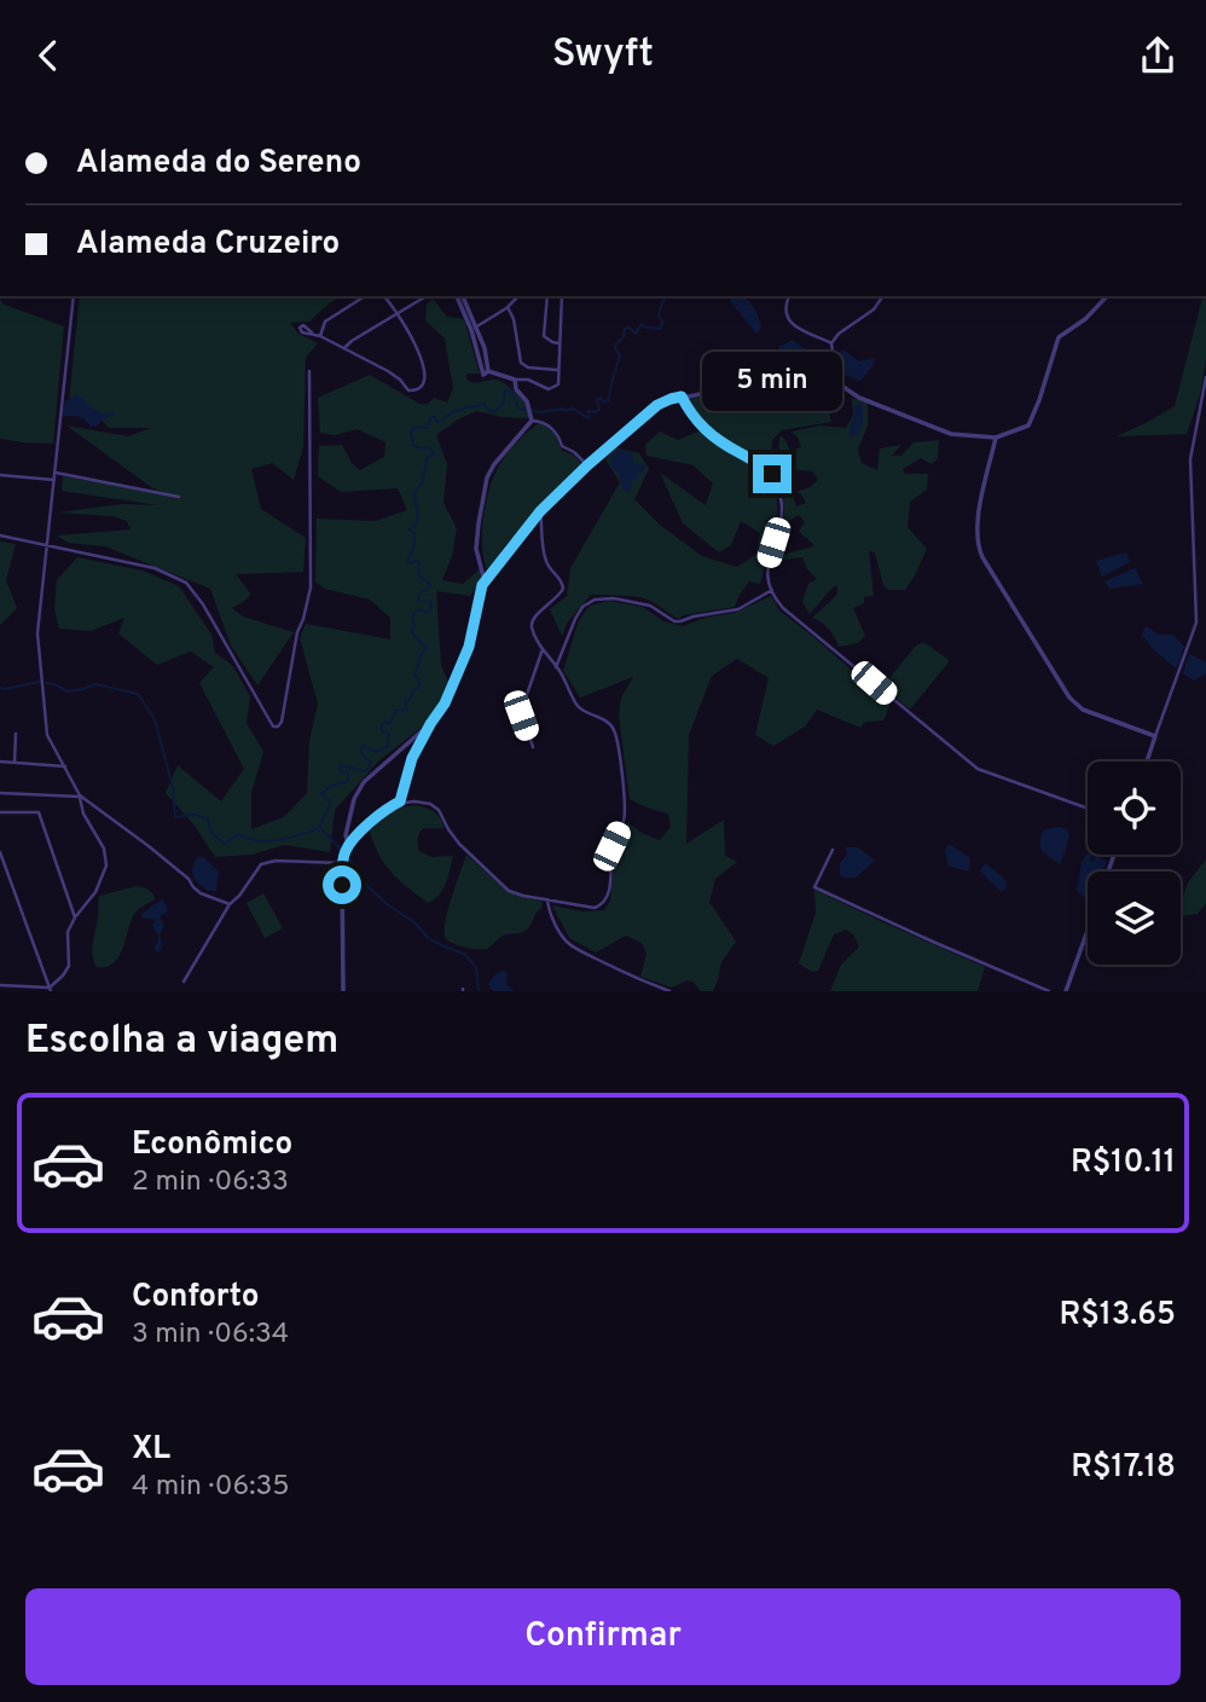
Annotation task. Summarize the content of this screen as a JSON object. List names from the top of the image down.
{
  "page": {
    "header": "Swyft",
    "banner": ["Alameda do Sereno", "Alameda Cruzeiro"],
    "bubble": "5 min",
    "heading": "Escolha a viagem",
    "list": [
      {
        "name": "Econômico",
        "note": "2 min · 06:33",
        "value": "R$10.11"
      },
      {
        "name": "Conforto",
        "note": "3 min · 06:34",
        "value": "R$13.65"
      },
      {
        "name": "XL",
        "note": "4 min · 06:35",
        "value": "R$17.18"
      }
    ],
    "buttons": "Confirmar"
  }
}
